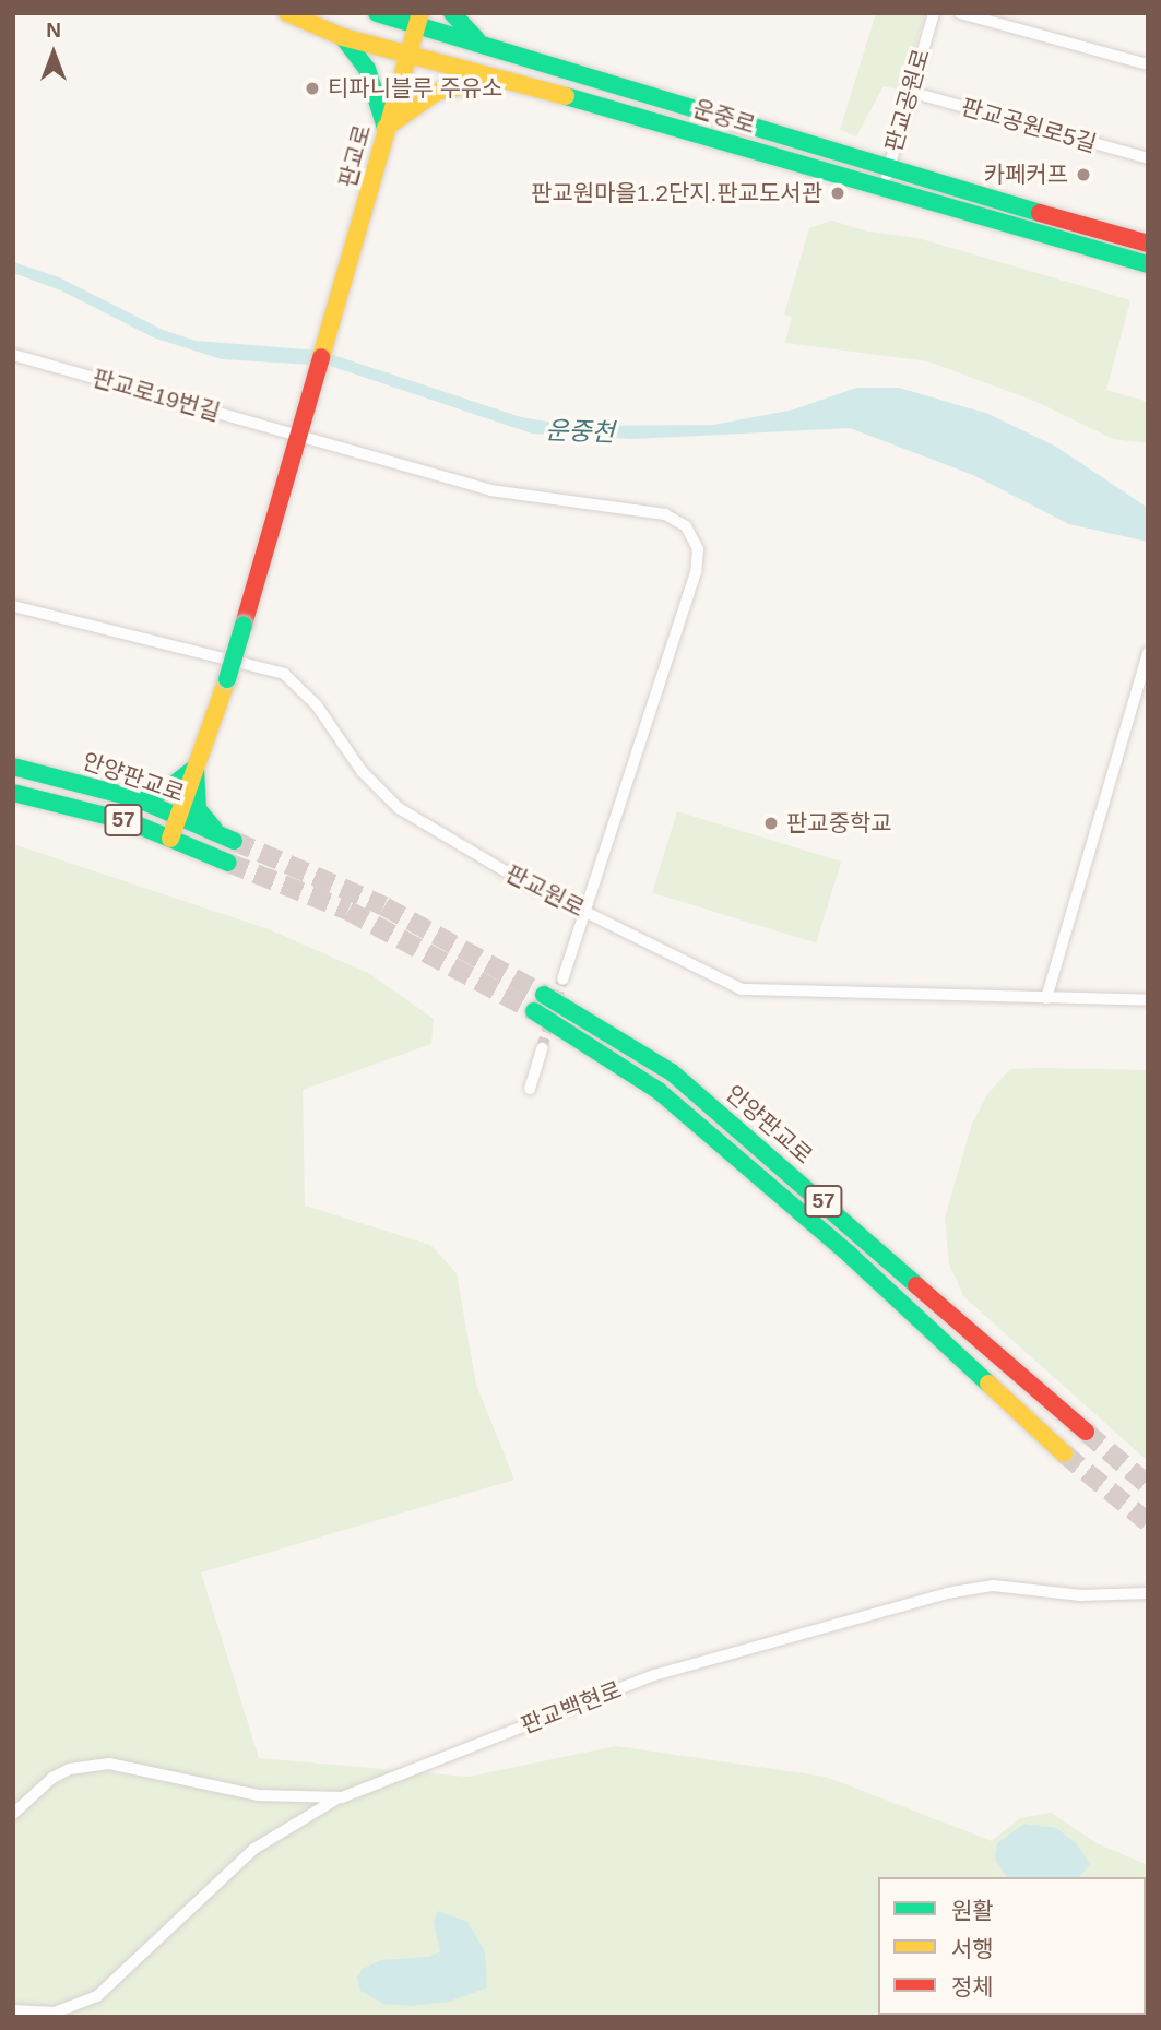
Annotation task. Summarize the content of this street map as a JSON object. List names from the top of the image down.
{
  "streets": {
    "main road": [
      "운중로",
      "판교로",
      "안양판교로",
      "57"
    ],
    "street": [
      "판교공원로",
      "판교공원로5길",
      "판교로19번길",
      "판교원로",
      "판교백현로"
    ]
  },
  "crossings": [
    ["판교공원로", "운중로"],
    ["판교공원로", "판교공원로5길"],
    ["운중로", "판교로"],
    ["판교로", "판교로19번길"],
    ["판교로19번길", "판교원로"]
  ],
  "water": ["운중천"],
  "places": [
    "티파니블루 주유소",
    "카페커프",
    "판교원마을1.2단지.판교도서관",
    "판교중학교"
  ],
  "legend": ["원활", "서행", "정체"],
  "north": "top"
}
